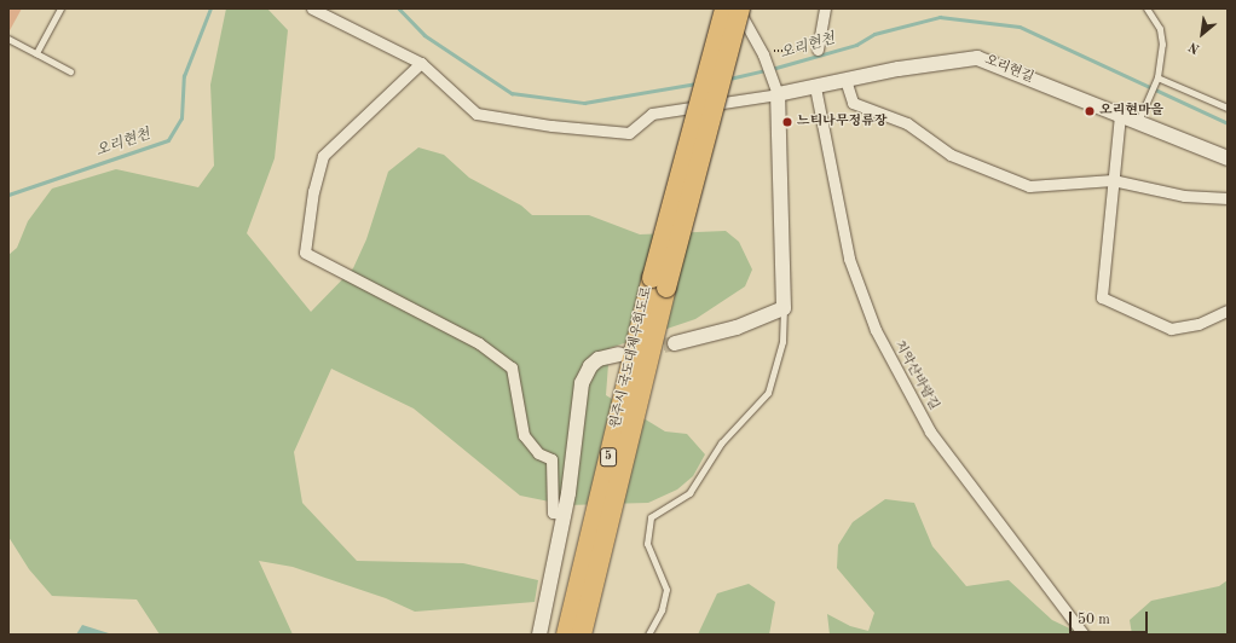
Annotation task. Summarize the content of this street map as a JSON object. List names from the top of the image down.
{
  "streets": {
    "highway": ["원주시 국도대체우회도로", "5"],
    "street": ["오리현길", "치악산바람길"]
  },
  "crossings": [
    ["오리현길", "치악산바람길"],
    ["원주시 국도대체우회도로", "5"]
  ],
  "water": ["오리현천"],
  "places": ["오리현마을", "느티나무정류장"],
  "scale_bar": "50 m",
  "north": "bottom left"
}
